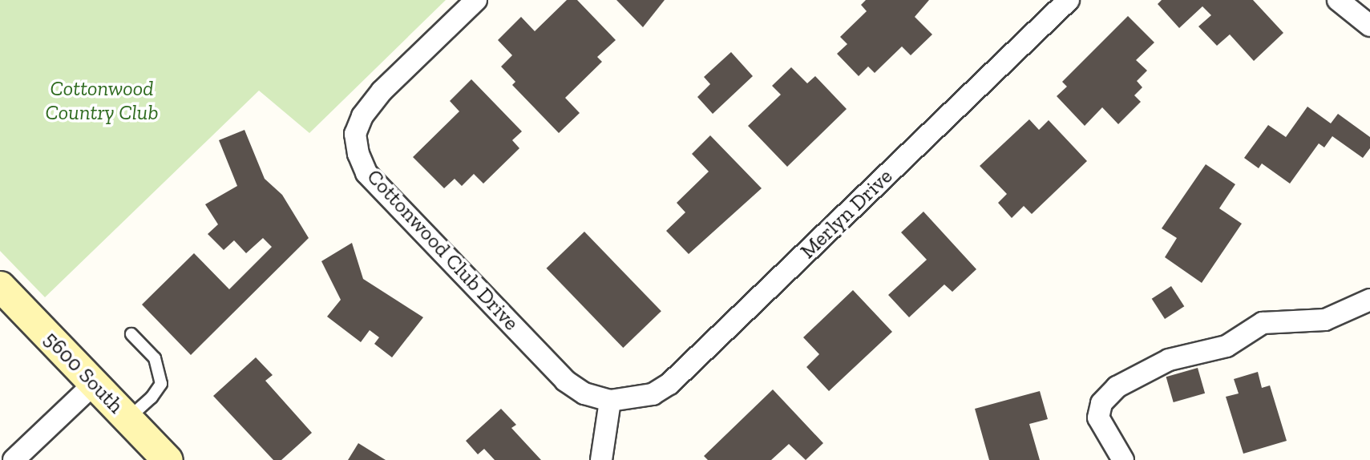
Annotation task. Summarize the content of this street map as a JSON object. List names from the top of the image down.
{
  "streets": {
    "main road": ["5600 South"],
    "street": ["Merlyn Drive", "Cottonwood Club Drive"]
  },
  "crossings": [
    ["Merlyn Drive", "Cottonwood Club Drive"]
  ],
  "parks": ["Cottonwood Country Club"]
}
